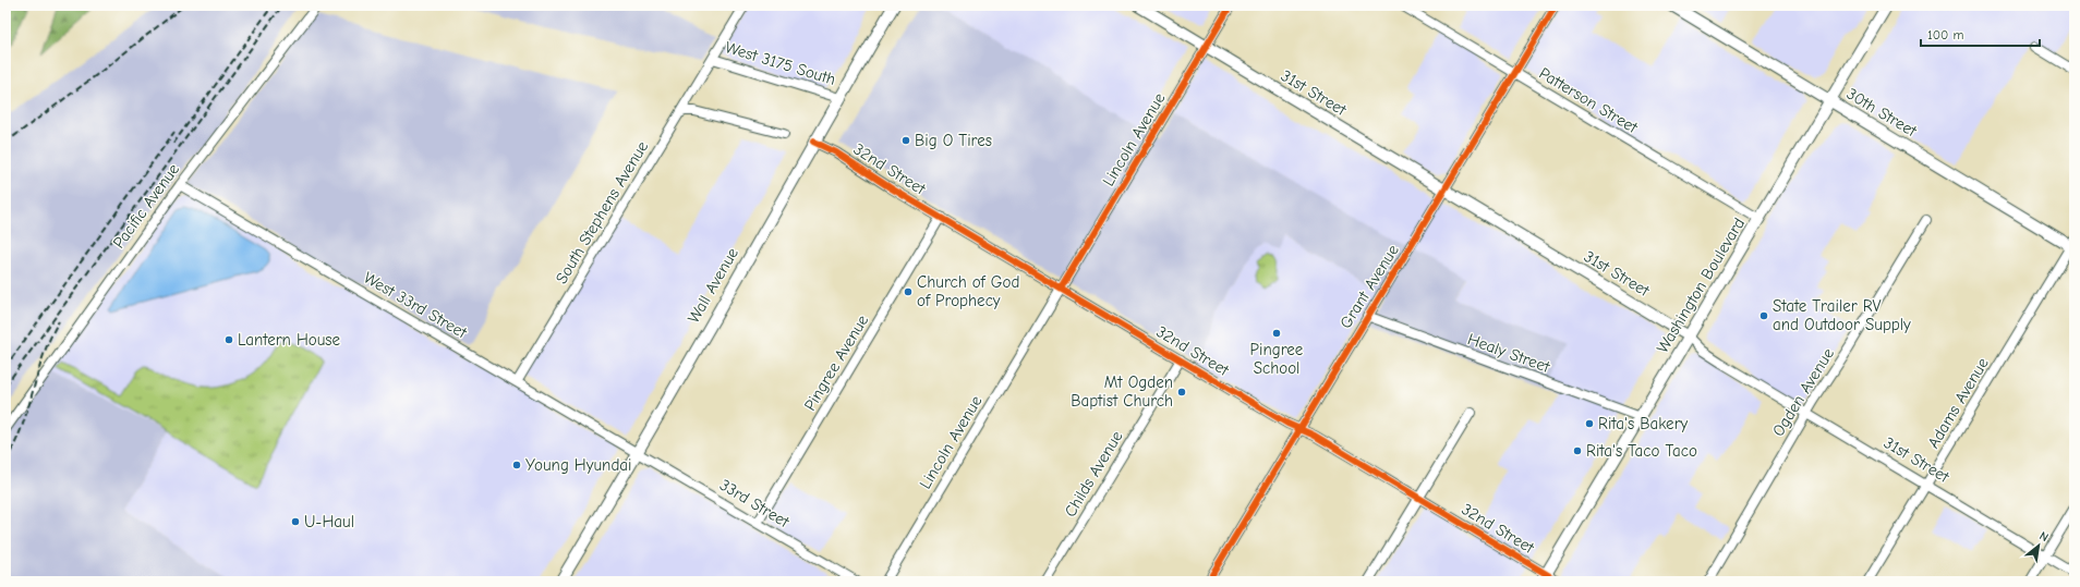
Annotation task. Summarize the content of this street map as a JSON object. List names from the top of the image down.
{
  "streets": {
    "main road": [
      "31st Street",
      "30th Street",
      "Wall Avenue",
      "Washington Boulevard"
    ],
    "street": [
      "West 3175 South",
      "Patterson Street",
      "Lincoln Avenue",
      "32nd Street",
      "Pacific Avenue",
      "South Stephens Avenue",
      "Grant Avenue",
      "West 33rd Street",
      "Healy Street",
      "Pingree Avenue",
      "Ogden Avenue",
      "Adams Avenue",
      "Childs Avenue",
      "33rd Street"
    ]
  },
  "crossings": [
    ["West 3175 South", "South Stephens Avenue"],
    ["West 3175 South", "Wall Avenue"],
    ["31st Street", "Lincoln Avenue"],
    ["31st Street", "Washington Boulevard"],
    ["31st Street", "Grant Avenue"],
    ["31st Street", "Ogden Avenue"],
    ["31st Street", "Adams Avenue"],
    ["Patterson Street", "Washington Boulevard"],
    ["Patterson Street", "Grant Avenue"],
    ["30th Street", "Washington Boulevard"],
    ["30th Street", "Adams Avenue"],
    ["Lincoln Avenue", "32nd Street"],
    ["32nd Street", "Wall Avenue"],
    ["32nd Street", "Washington Boulevard"],
    ["32nd Street", "Grant Avenue"],
    ["32nd Street", "Pingree Avenue"],
    ["32nd Street", "Childs Avenue"],
    ["Pacific Avenue", "West 33rd Street"],
    ["South Stephens Avenue", "West 33rd Street"],
    ["Wall Avenue", "West 33rd Street"],
    ["Wall Avenue", "33rd Street"],
    ["Washington Boulevard", "Healy Street"],
    ["Grant Avenue", "Healy Street"],
    ["West 33rd Street", "33rd Street"],
    ["Pingree Avenue", "33rd Street"]
  ],
  "places": [
    "Big O Tires",
    "Church of God of Prophecy",
    "State Trailer RV and Outdoor Supply",
    "Pingree School",
    "Lantern House",
    "Mt Ogden Baptist Church",
    "Rita's Bakery",
    "Rita's Taco Taco",
    "Young Hyundai",
    "U-Haul"
  ],
  "scale_bar": "100 m",
  "north": "top right"
}
